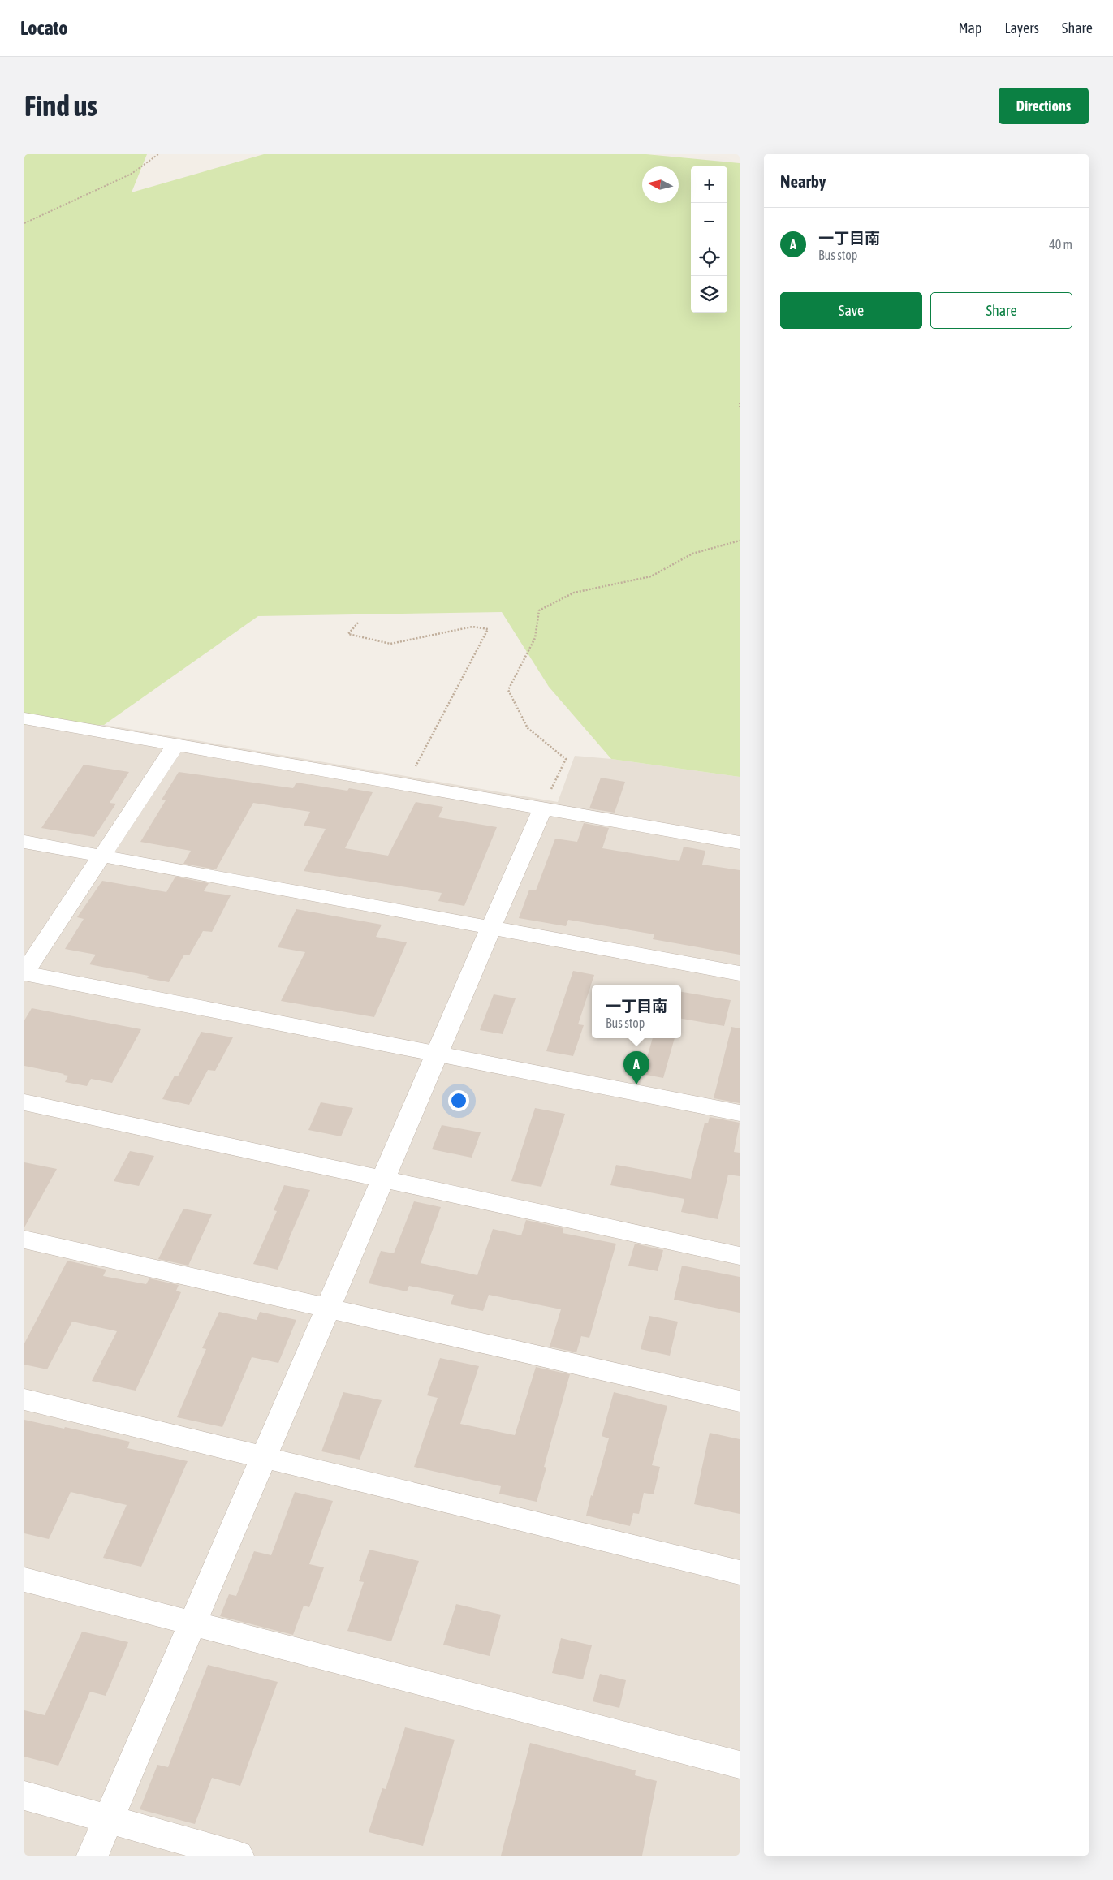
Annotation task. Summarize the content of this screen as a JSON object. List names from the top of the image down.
{
  "north": "left",
  "page": {
    "header": "Locato",
    "nav": ["Map", "Layers", "Share"],
    "buttons": [
      "Directions",
      ["Save", "Share"]
    ],
    "title": "Find us",
    "heading": "Nearby",
    "map_buttons": ["+", "−"],
    "list": [
      {
        "mark": "A",
        "name": "一丁目南",
        "note": "Bus stop",
        "value": "40 m"
      }
    ],
    "popup": ["一丁目南", "Bus stop"],
    "pins": "A"
  }
}
